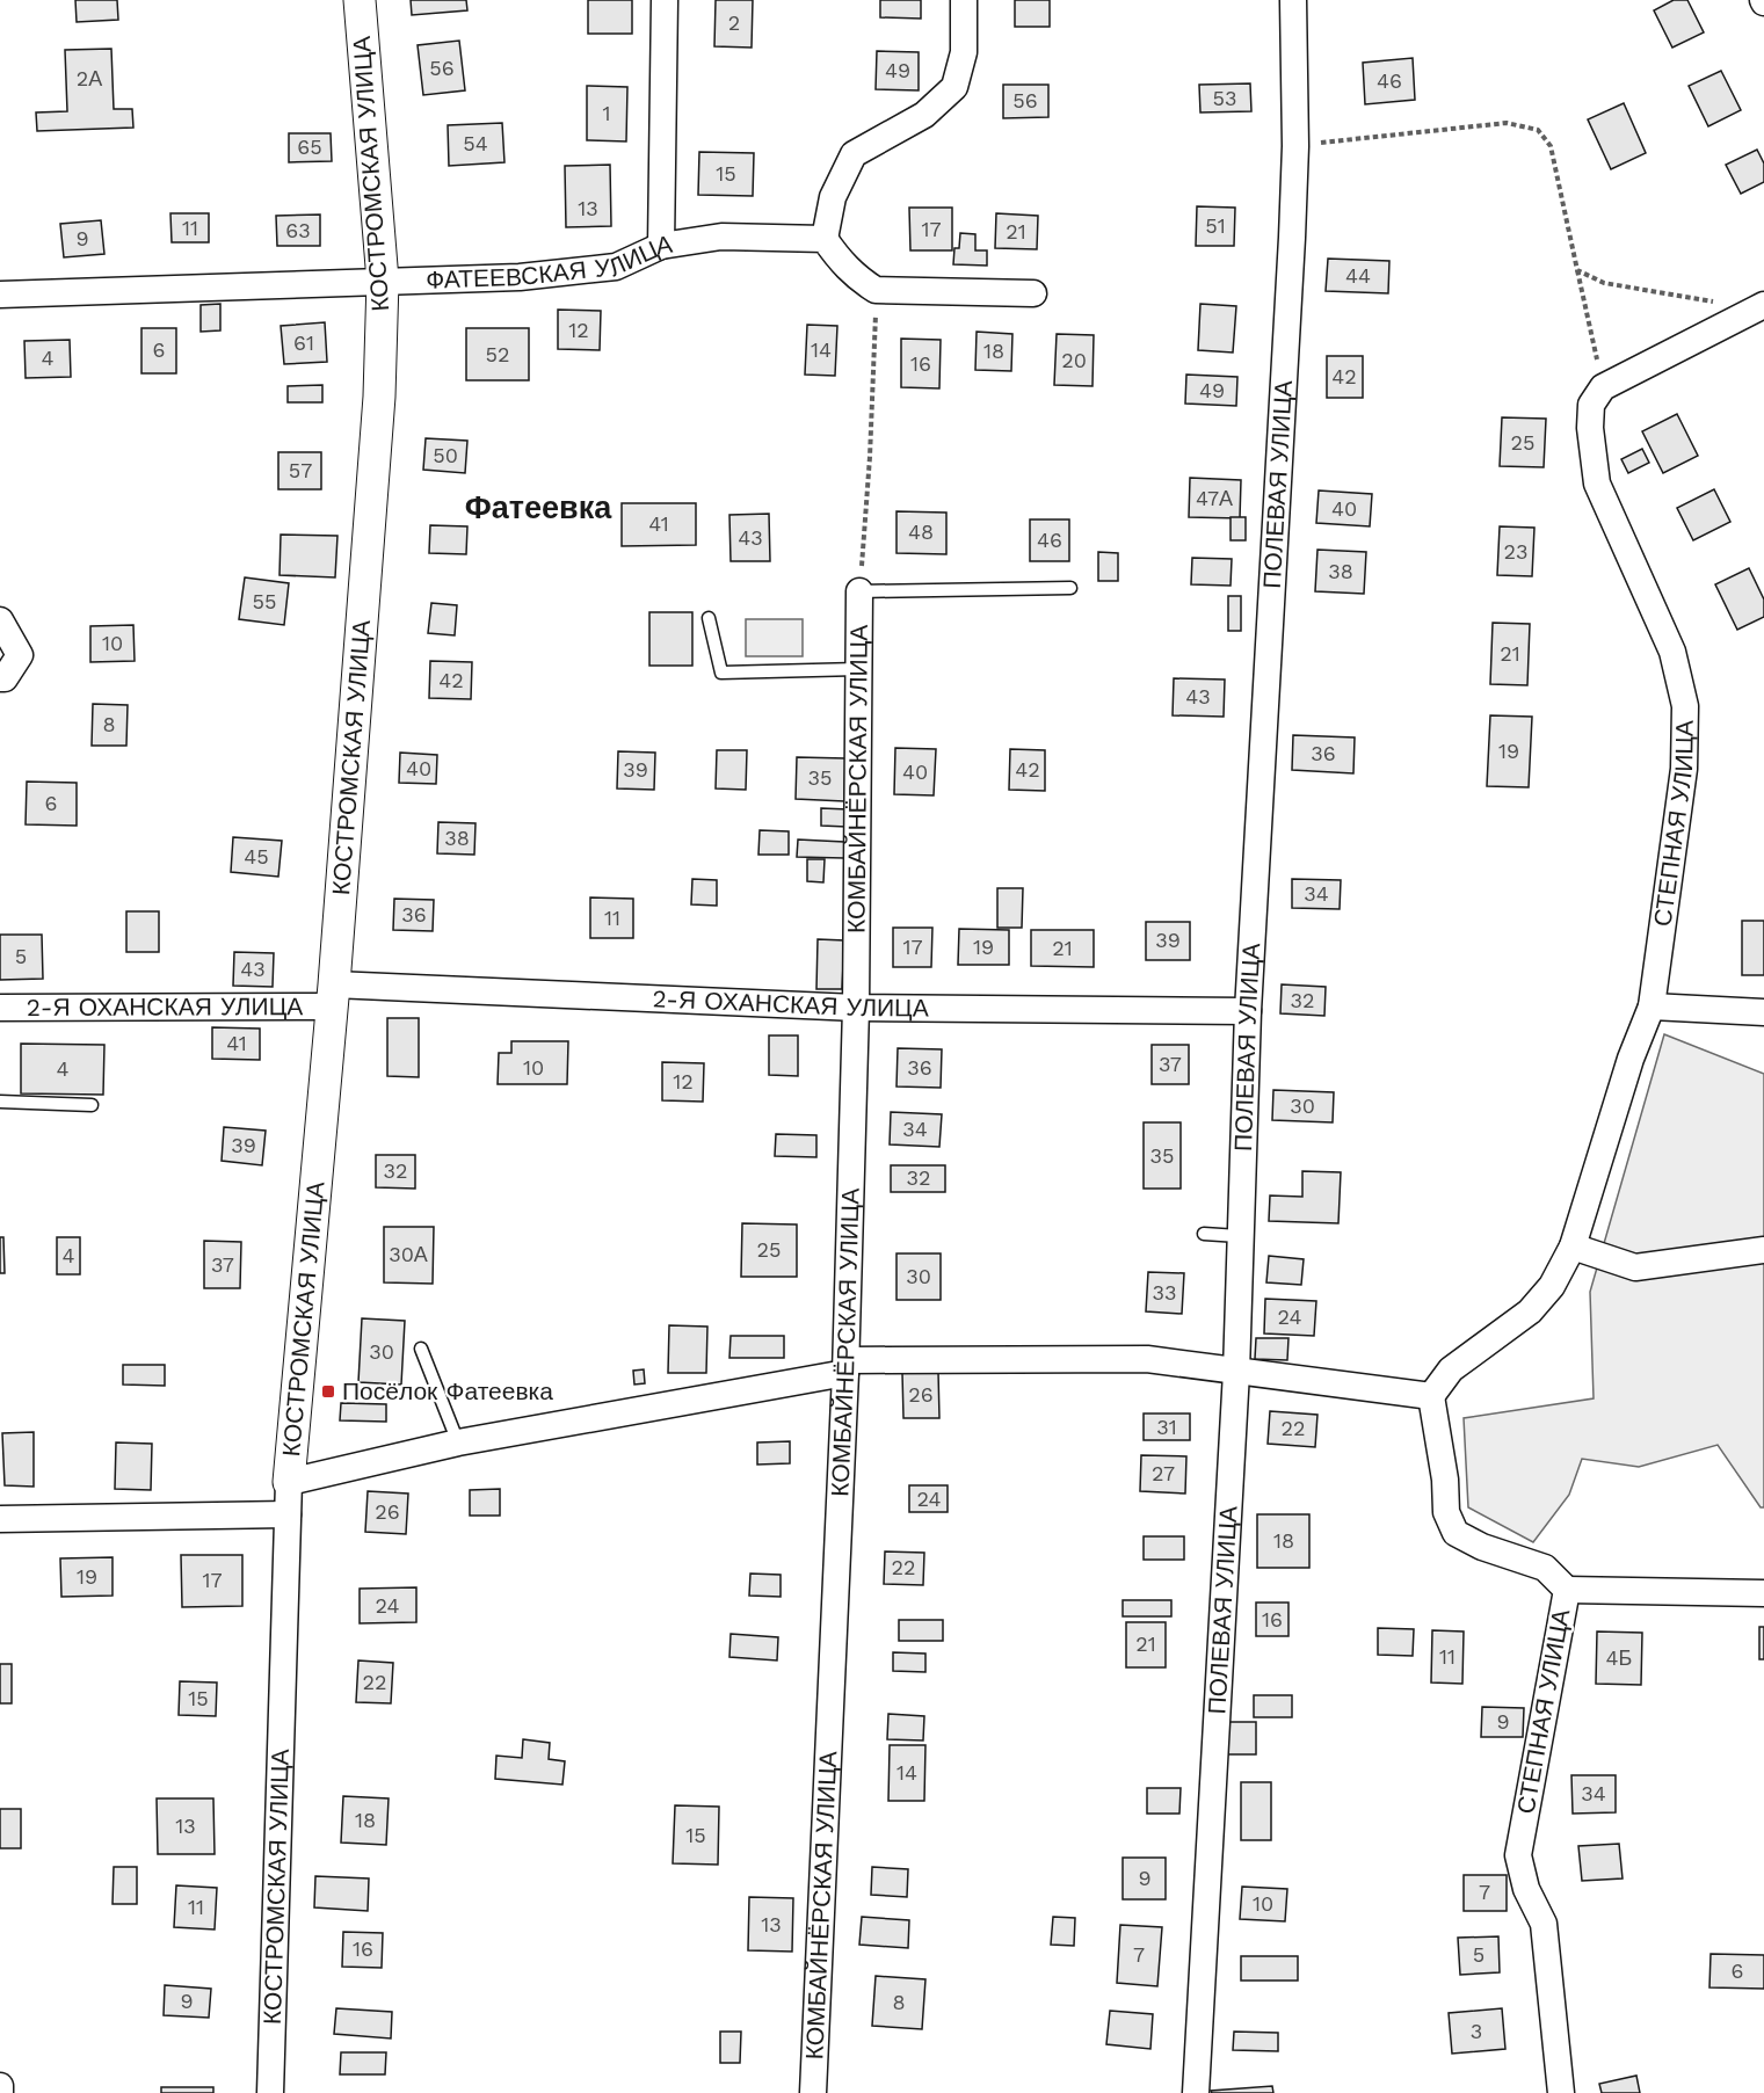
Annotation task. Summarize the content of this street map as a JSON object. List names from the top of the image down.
{
  "streets": {
    "street": [
      "КОСТРОМСКАЯ УЛИЦА",
      "ФАТЕЕВСКАЯ УЛИЦА",
      "ПОЛЕВАЯ УЛИЦА",
      "КОМБАЙНЁРСКАЯ УЛИЦА",
      "СТЕПНАЯ УЛИЦА",
      "2-Я ОХАНСКАЯ УЛИЦА"
    ]
  },
  "crossings": [
    ["КОСТРОМСКАЯ УЛИЦА", "ФАТЕЕВСКАЯ УЛИЦА"],
    ["КОСТРОМСКАЯ УЛИЦА", "2-Я ОХАНСКАЯ УЛИЦА"],
    ["ПОЛЕВАЯ УЛИЦА", "2-Я ОХАНСКАЯ УЛИЦА"],
    ["КОМБАЙНЁРСКАЯ УЛИЦА", "2-Я ОХАНСКАЯ УЛИЦА"]
  ],
  "districts": ["Фатеевка"],
  "places": {
    "transit": ["Посёлок Фатеевка"]
  },
  "house_numbers": [
    "2",
    "56",
    "49",
    "2А",
    "46",
    "53",
    "56",
    "1",
    "54",
    "65",
    "15",
    "13",
    "51",
    "11",
    "17",
    "63",
    "21",
    "9",
    "44",
    "12",
    "61",
    "6",
    "14",
    "18",
    "52",
    "4",
    "20",
    "16",
    "42",
    "49",
    "25",
    "50",
    "57",
    "47А",
    "40",
    "41",
    "48",
    "43",
    "46",
    "23",
    "38",
    "55",
    "10",
    "21",
    "42",
    "43",
    "8",
    "19",
    "36",
    "40",
    "39",
    "42",
    "40",
    "35",
    "6",
    "38",
    "45",
    "34",
    "36",
    "11",
    "39",
    "17",
    "19",
    "21",
    "5",
    "43",
    "32",
    "41",
    "37",
    "10",
    "36",
    "4",
    "12",
    "30",
    "34",
    "39",
    "35",
    "32",
    "32",
    "25",
    "30А",
    "4",
    "37",
    "30",
    "33",
    "24",
    "30",
    "26",
    "31",
    "22",
    "27",
    "24",
    "26",
    "18",
    "22",
    "19",
    "17",
    "24",
    "16",
    "21",
    "11",
    "4Б",
    "22",
    "15",
    "9",
    "14",
    "34",
    "18",
    "13",
    "15",
    "9",
    "7",
    "10",
    "11",
    "13",
    "16",
    "7",
    "5",
    "6",
    "9",
    "8",
    "3"
  ]
}
